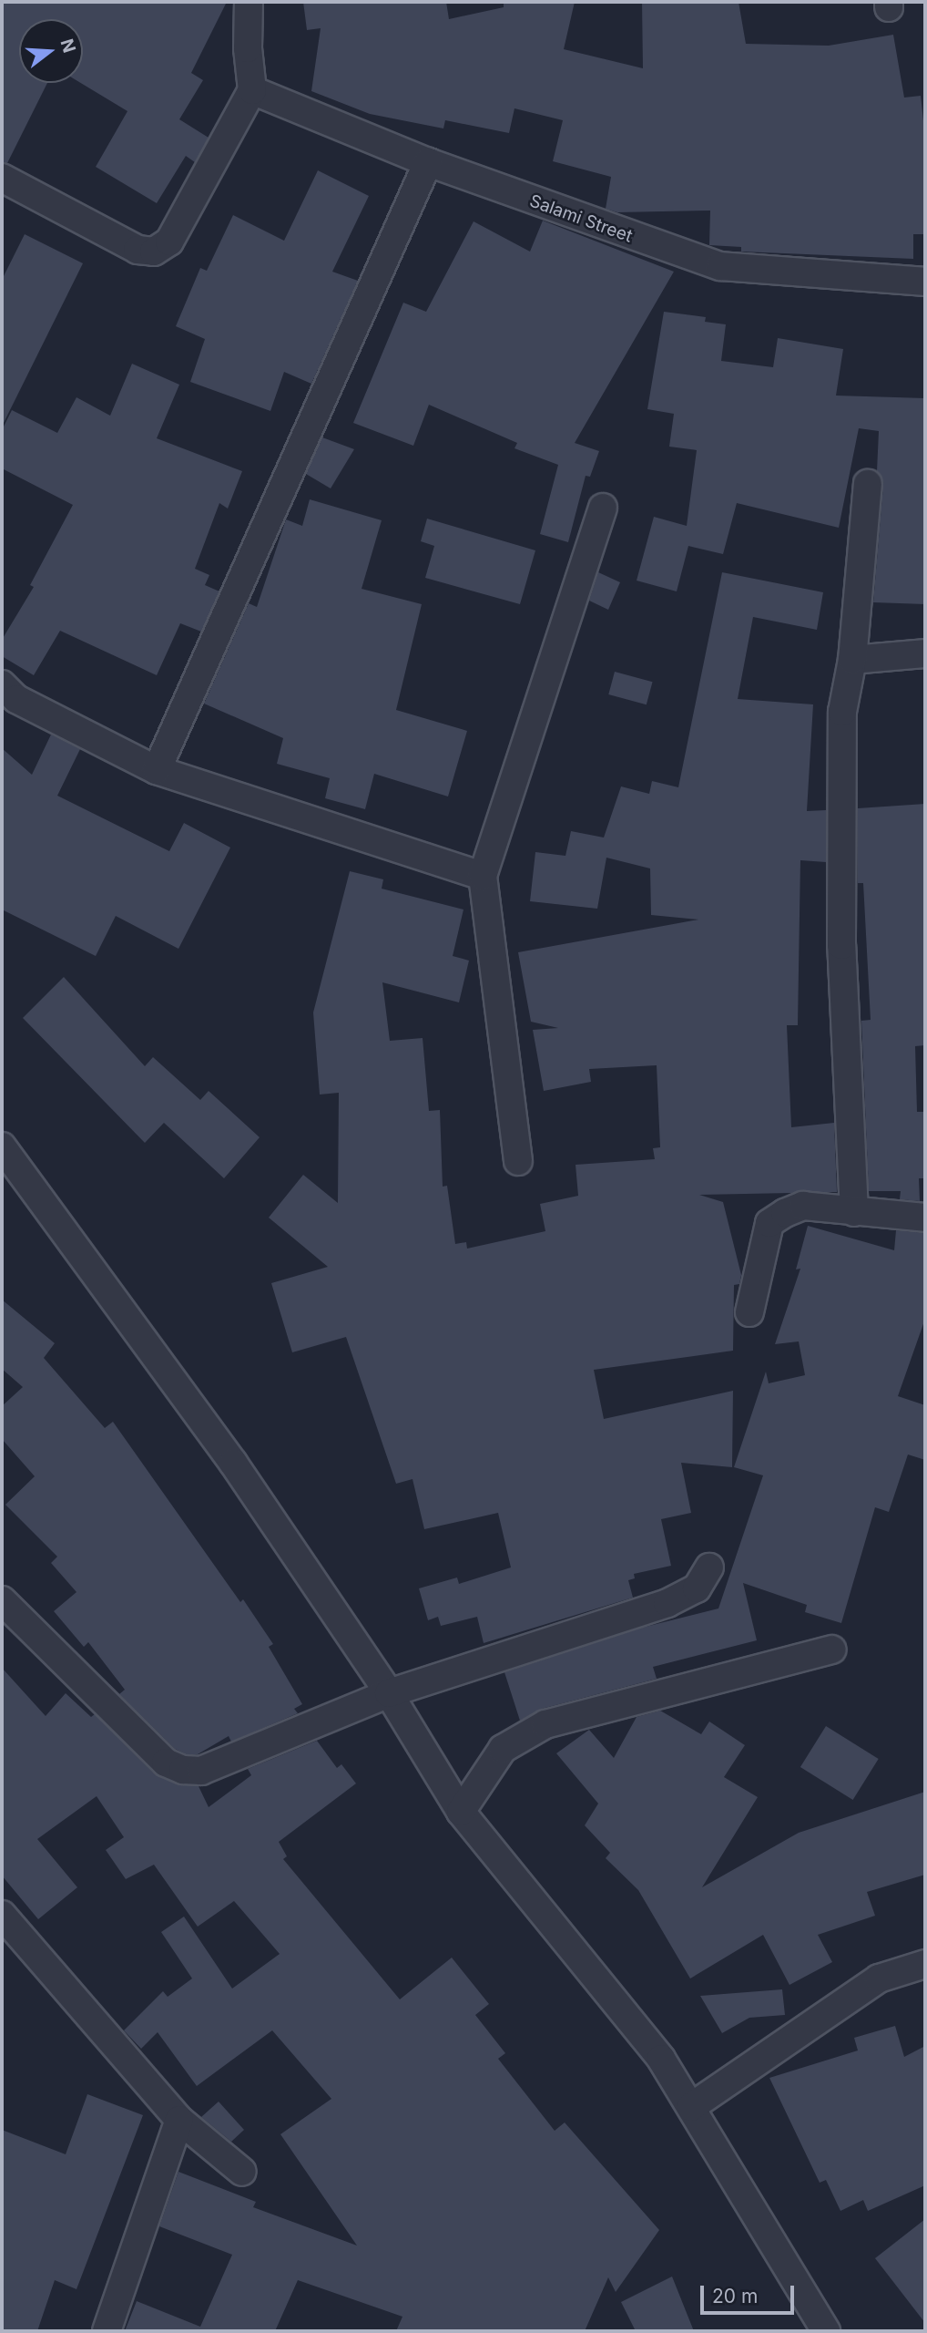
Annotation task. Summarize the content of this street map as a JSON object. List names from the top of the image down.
{
  "streets": {
    "street": ["Salami Street"]
  },
  "scale_bar": "20 m",
  "north": "right"
}
